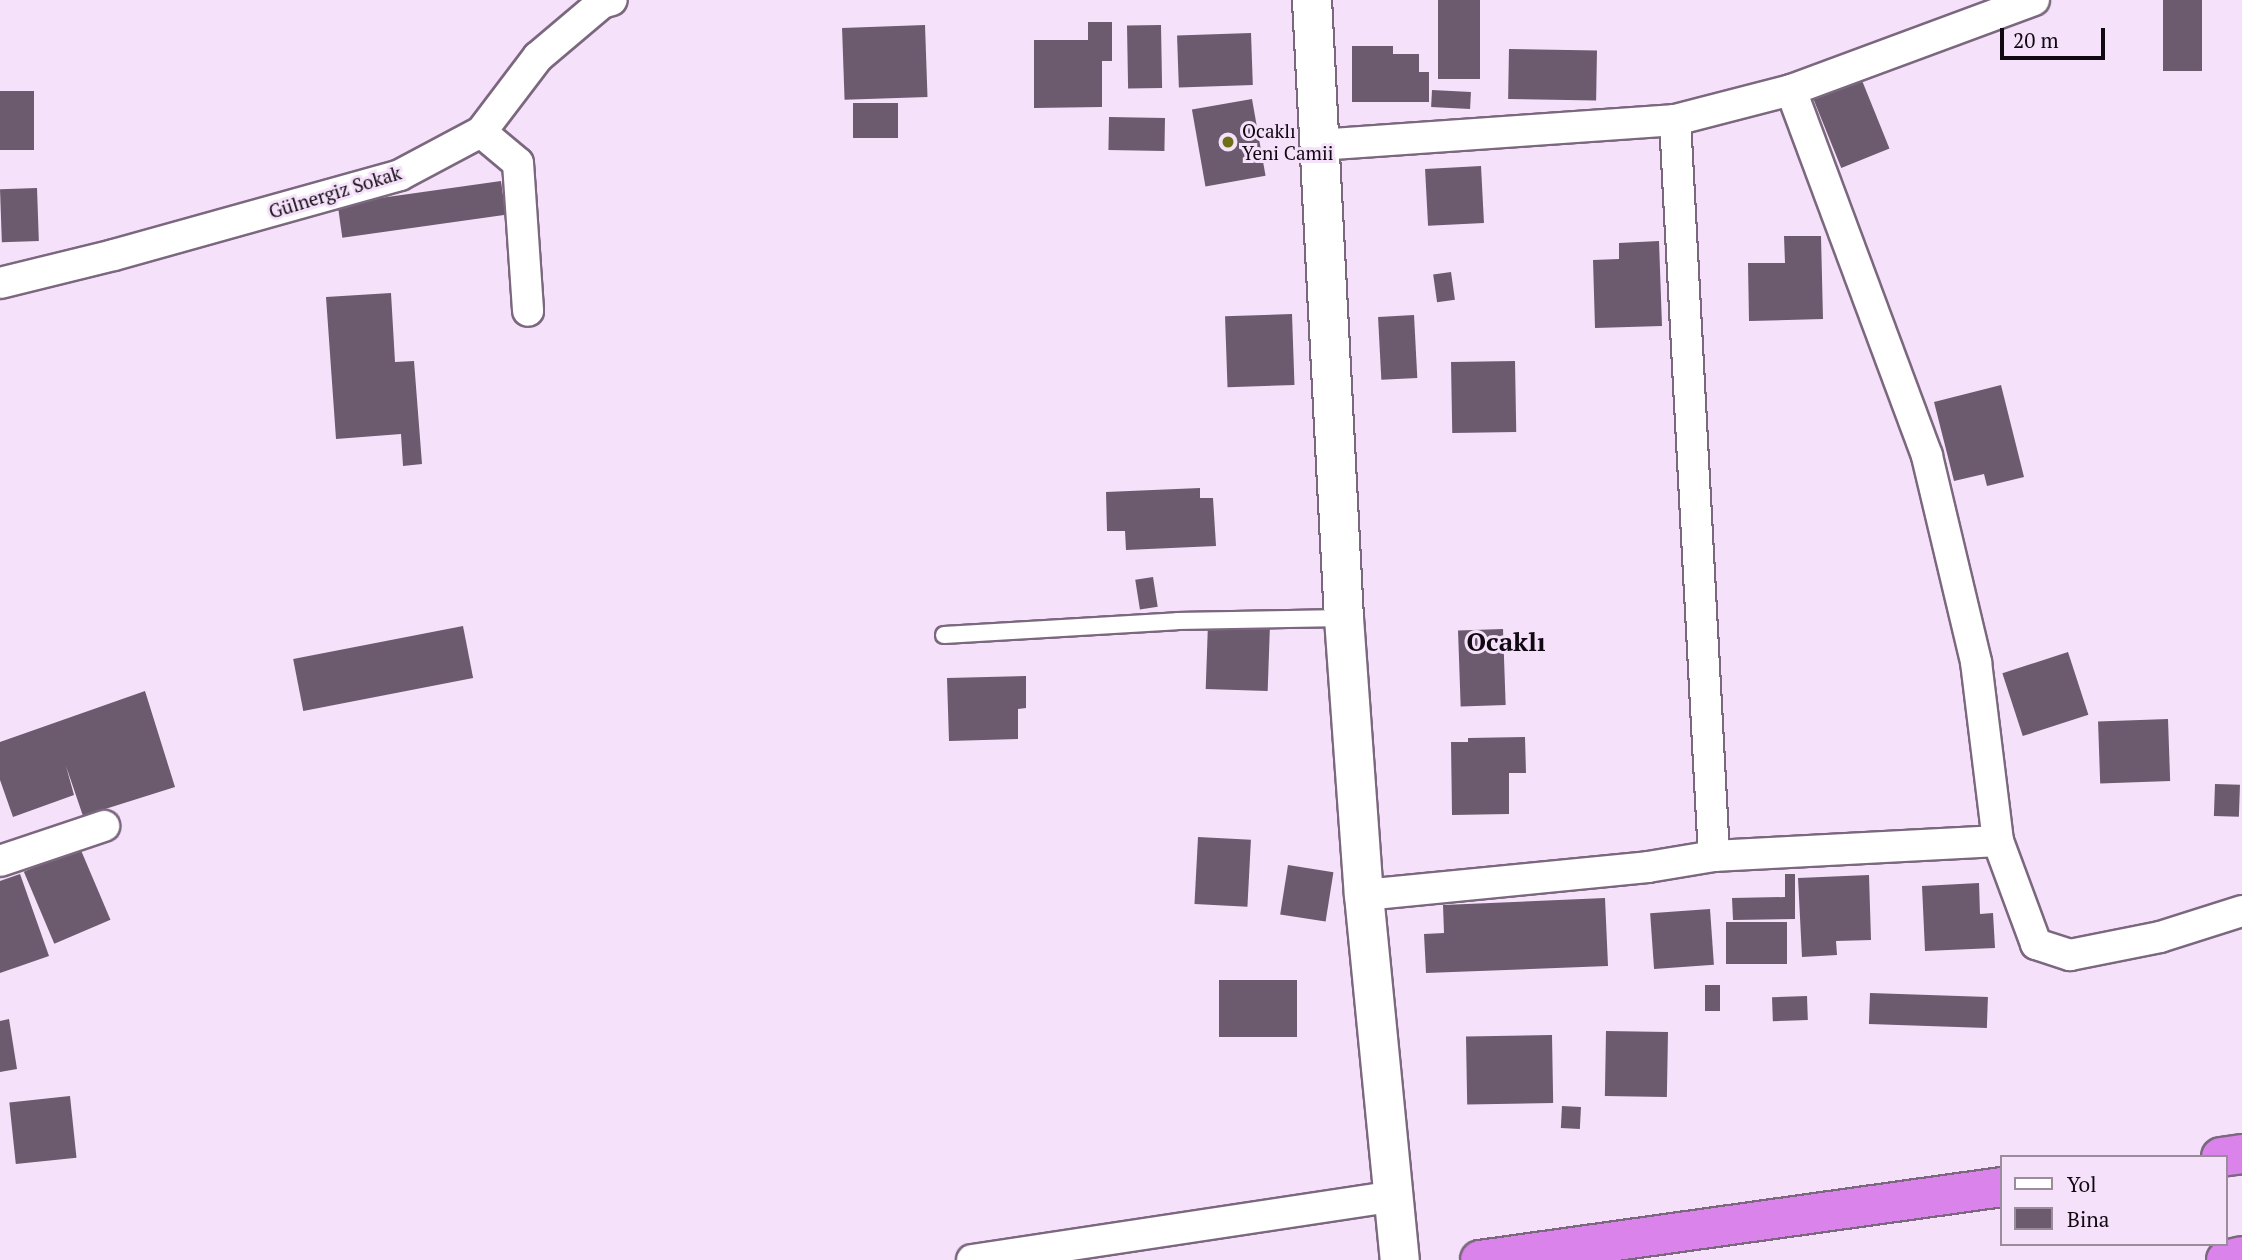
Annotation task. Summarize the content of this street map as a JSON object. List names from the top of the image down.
{
  "streets": {
    "street": ["Gülnergiz Sokak"]
  },
  "districts": ["Ocaklı"],
  "places": ["Ocaklı Yeni Camii"],
  "legend": ["Yol", "Bina"],
  "scale_bar": "20 m"
}
